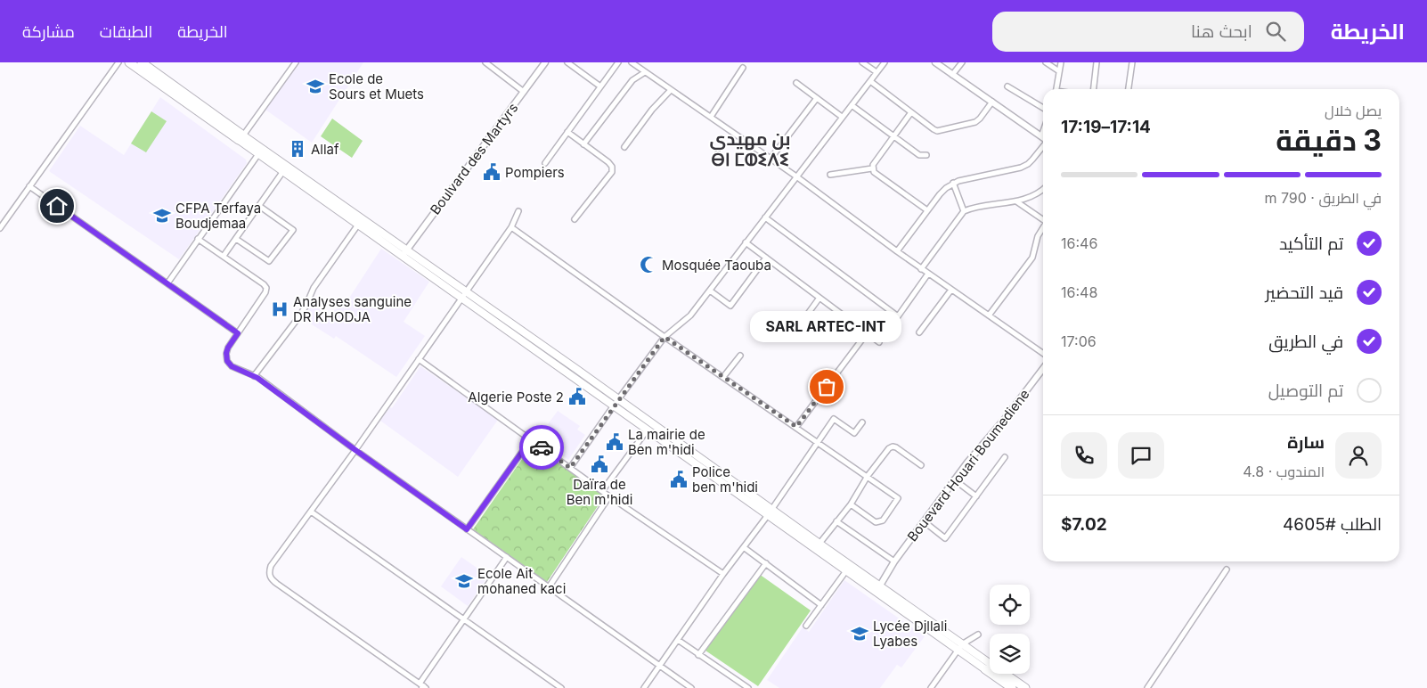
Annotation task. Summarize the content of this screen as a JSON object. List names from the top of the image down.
{
  "streets": {
    "street": ["Boulvard des Martyrs", "Bouevard Houari Boumediene"]
  },
  "districts": ["بن مهيدي ⴱⵏ ⵎⵀⵉⴷⵉ"],
  "places": {
    "school or university": [
      "Ecole de Sours et Muets",
      "CFPA Terfaya Boudjemaa",
      "Ecole Ait mohaned kaci",
      "Lycée Djllali Lyabes"
    ],
    "building": ["Allaf"],
    "public building": [
      "Pompiers",
      "Algerie Poste 2",
      "La mairie de Ben m'hidi",
      "Daïra de Ben m'hidi",
      "Police ben m'hidi"
    ],
    "mosque": ["Mosquée Taouba"],
    "hospital": ["Analyses sanguine DR KHODJA"],
    "other": ["SARL ARTEC-INT"]
  },
  "page": {
    "header": "الخريطة",
    "search": "ابحث هنا",
    "nav": ["الخريطة", "الطبقات", "مشاركة"],
    "heading": ["3 دقيقة", "يصل خلال", "17:14–17:19"],
    "panel": [
      "سارة",
      "المندوب · 4.8",
      "الطلب #4605",
      "$7.02"
    ],
    "bar": "في الطريق · 790 m",
    "list": [
      ["تم التأكيد", "16:46"],
      ["قيد التحضير", "16:48"],
      ["في الطريق", "17:06"],
      "تم التوصيل"
    ],
    "bubble": "SARL ARTEC-INT"
  }
}
